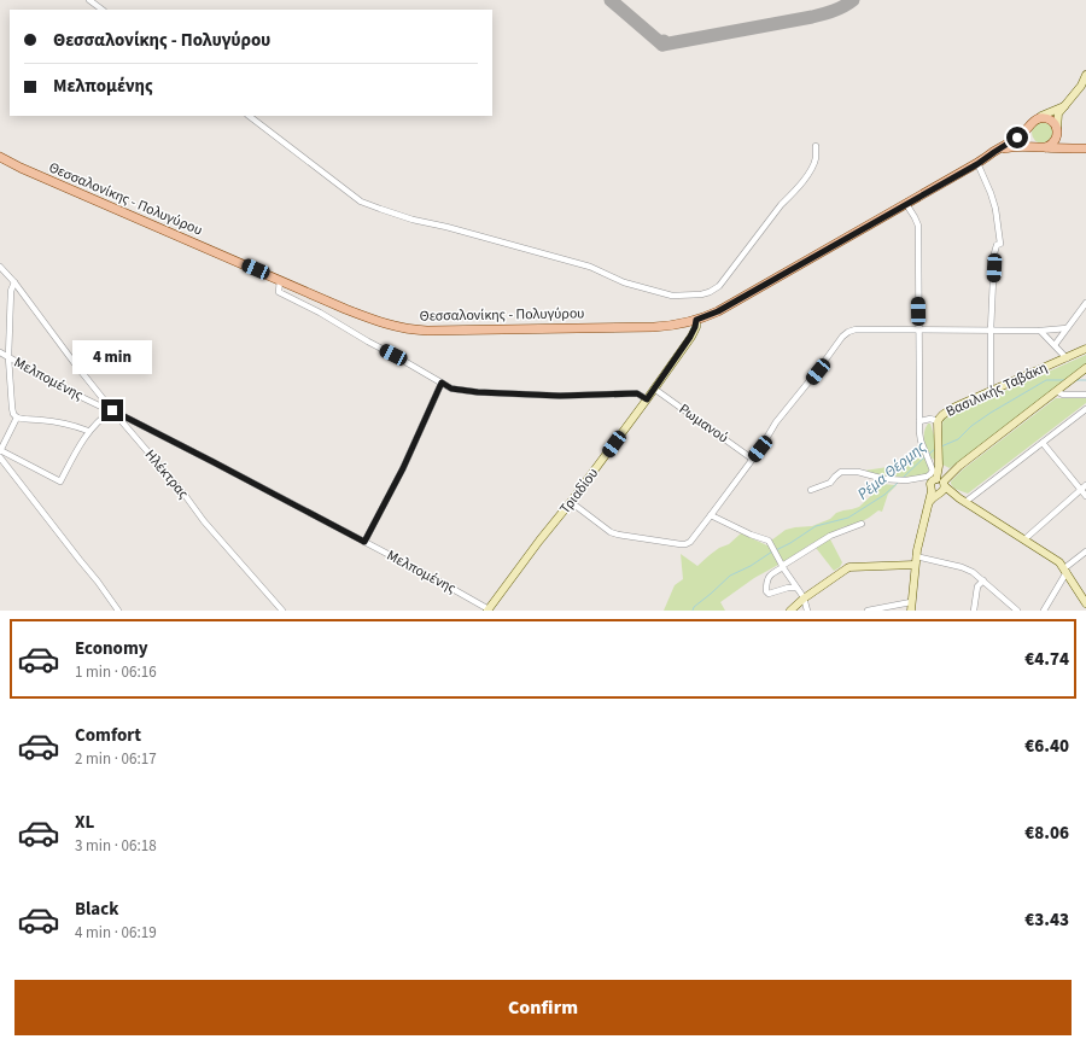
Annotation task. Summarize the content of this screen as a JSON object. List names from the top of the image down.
{
  "streets": {
    "main road": ["Θεσσαλονίκης - Πολυγύρου", "Βασιλικής Ταβάκη", "Τριαδίου"],
    "street": ["Μελπομένης", "Ρωμανού", "Ηλέκτρας"]
  },
  "crossings": [
    ["Θεσσαλονίκης - Πολυγύρου", "Τριαδίου"],
    ["Μελπομένης", "Ηλέκτρας"],
    ["Μελπομένης", "Τριαδίου"],
    ["Ρωμανού", "Τριαδίου"]
  ],
  "water": ["Ρέμα Θέρμης"],
  "page": {
    "banner": ["Θεσσαλονίκης - Πολυγύρου", "Μελπομένης"],
    "bubble": "4 min",
    "list": [
      {
        "name": "Economy",
        "note": "1 min · 06:16",
        "value": "€4.74"
      },
      {
        "name": "Comfort",
        "note": "2 min · 06:17",
        "value": "€6.40"
      },
      {
        "name": "XL",
        "note": "3 min · 06:18",
        "value": "€8.06"
      },
      {
        "name": "Black",
        "note": "4 min · 06:19",
        "value": "€3.43"
      }
    ],
    "buttons": "Confirm"
  }
}
